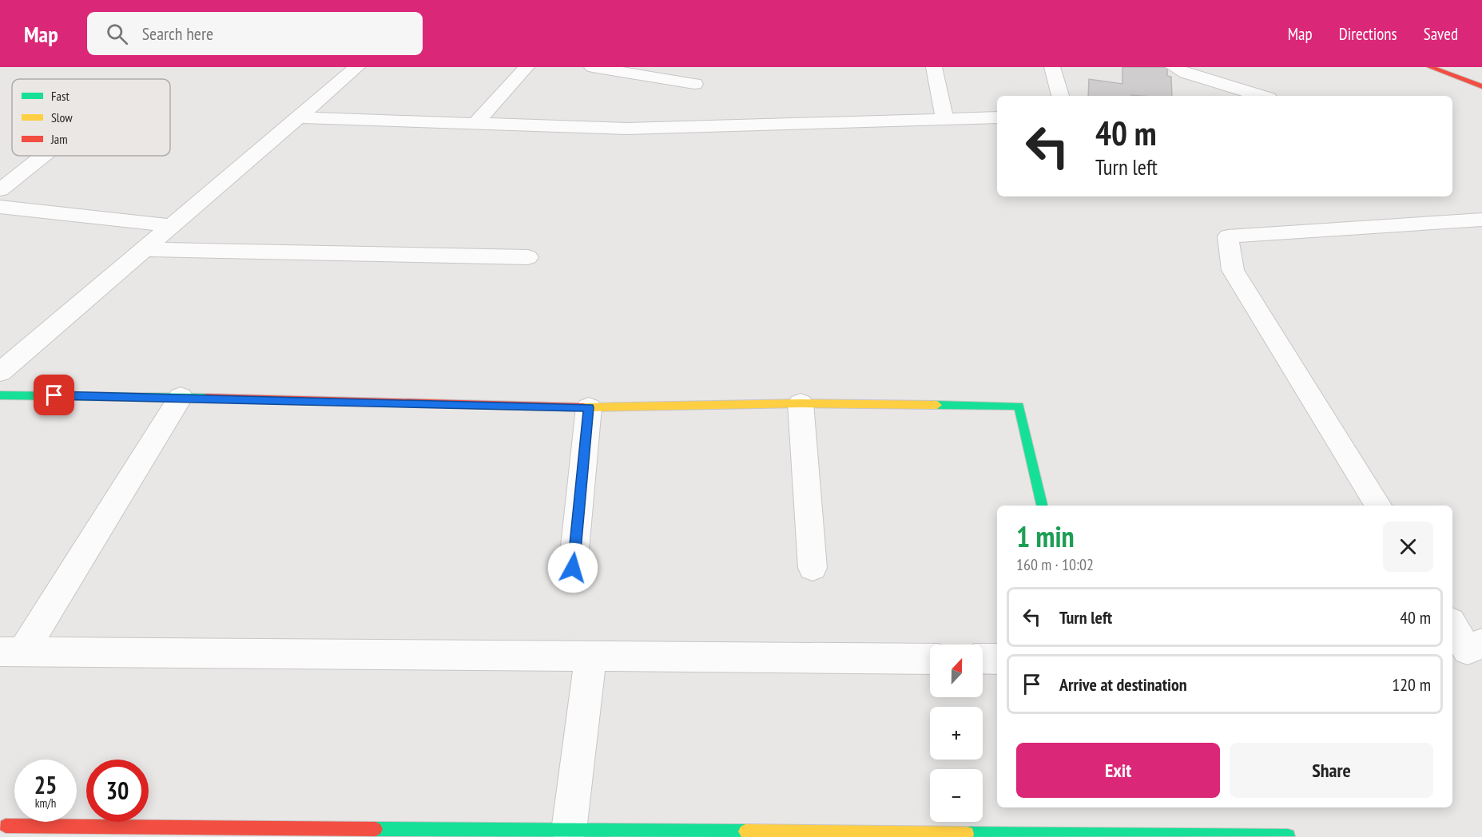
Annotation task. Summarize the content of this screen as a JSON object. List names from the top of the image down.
{
  "legend": ["Fast", "Slow", "Jam"],
  "north": "top",
  "page": {
    "header": "Map",
    "search": "Search here",
    "nav": ["Map", "Directions", "Saved"],
    "turn": ["40 m", "Turn left"],
    "heading": ["1 min", "160 m · 10:02"],
    "list": [
      {
        "name": "Turn left",
        "value": "40 m"
      },
      {
        "name": "Arrive at destination",
        "value": "120 m"
      }
    ],
    "map_buttons": ["+", "−"],
    "buttons": ["Exit", "Share"],
    "speed": "25 km/h",
    "limit": "30"
  }
}
